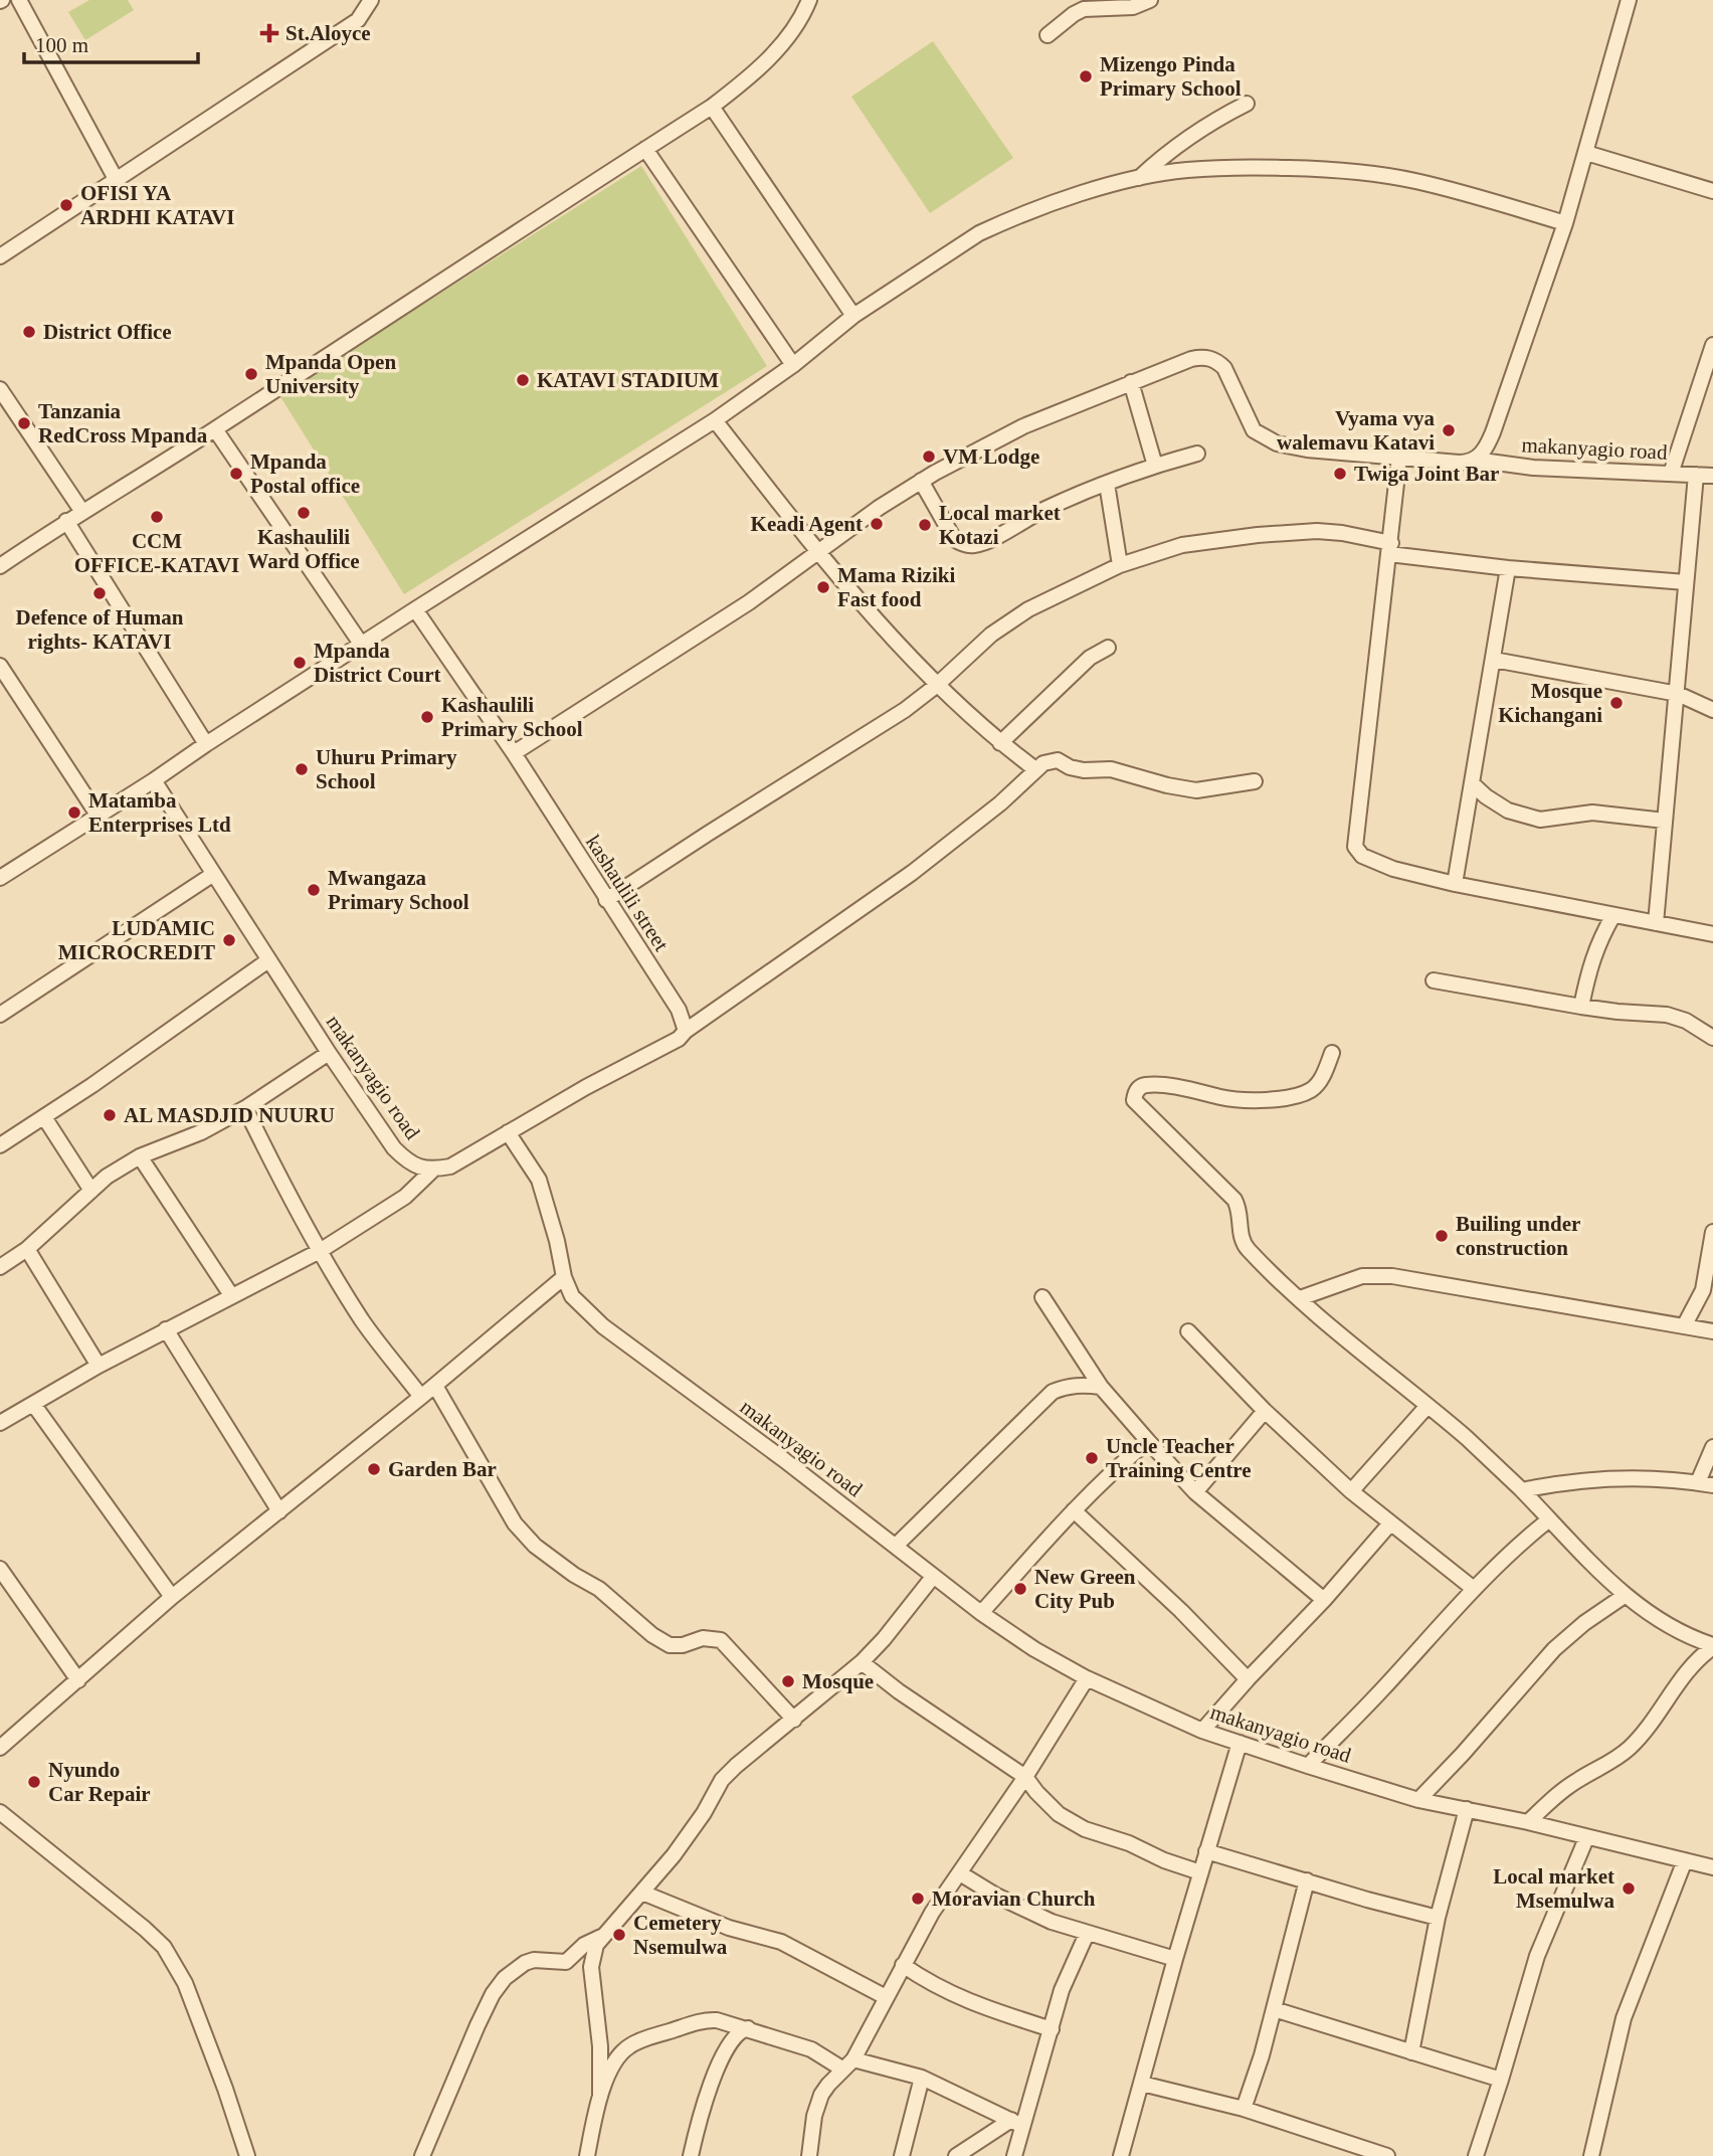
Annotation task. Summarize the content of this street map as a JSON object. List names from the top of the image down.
{
  "streets": {
    "street": ["makanyagio road", "kashaulili street"]
  },
  "places": {
    "health": ["St.Aloyce"],
    "other": [
      "Mizengo Pinda Primary School",
      "OFISI YA ARDHI KATAVI",
      "District Office",
      "Mpanda Open University",
      "KATAVI STADIUM",
      "Tanzania RedCross Mpanda",
      "Vyama vya walemavu Katavi",
      "VM Lodge",
      "Mpanda Postal office",
      "Twiga Joint Bar",
      "Kashaulili Ward Office",
      "CCM OFFICE-KATAVI",
      "Keadi Agent",
      "Local market Kotazi",
      "Mama Riziki Fast food",
      "Defence of Human rights- KATAVI",
      "Mpanda District Court",
      "Mosque Kichangani",
      "Kashaulili Primary School",
      "Uhuru Primary School",
      "Matamba Enterprises Ltd",
      "Mwangaza Primary School",
      "LUDAMIC MICROCREDIT",
      "AL MASDJID NUURU",
      "Builing under construction",
      "Uncle Teacher Training Centre",
      "Garden Bar",
      "New Green City Pub",
      "Mosque",
      "Nyundo Car Repair",
      "Local market Msemulwa",
      "Moravian Church",
      "Cemetery Nsemulwa"
    ]
  },
  "scale_bar": "100 m"
}
